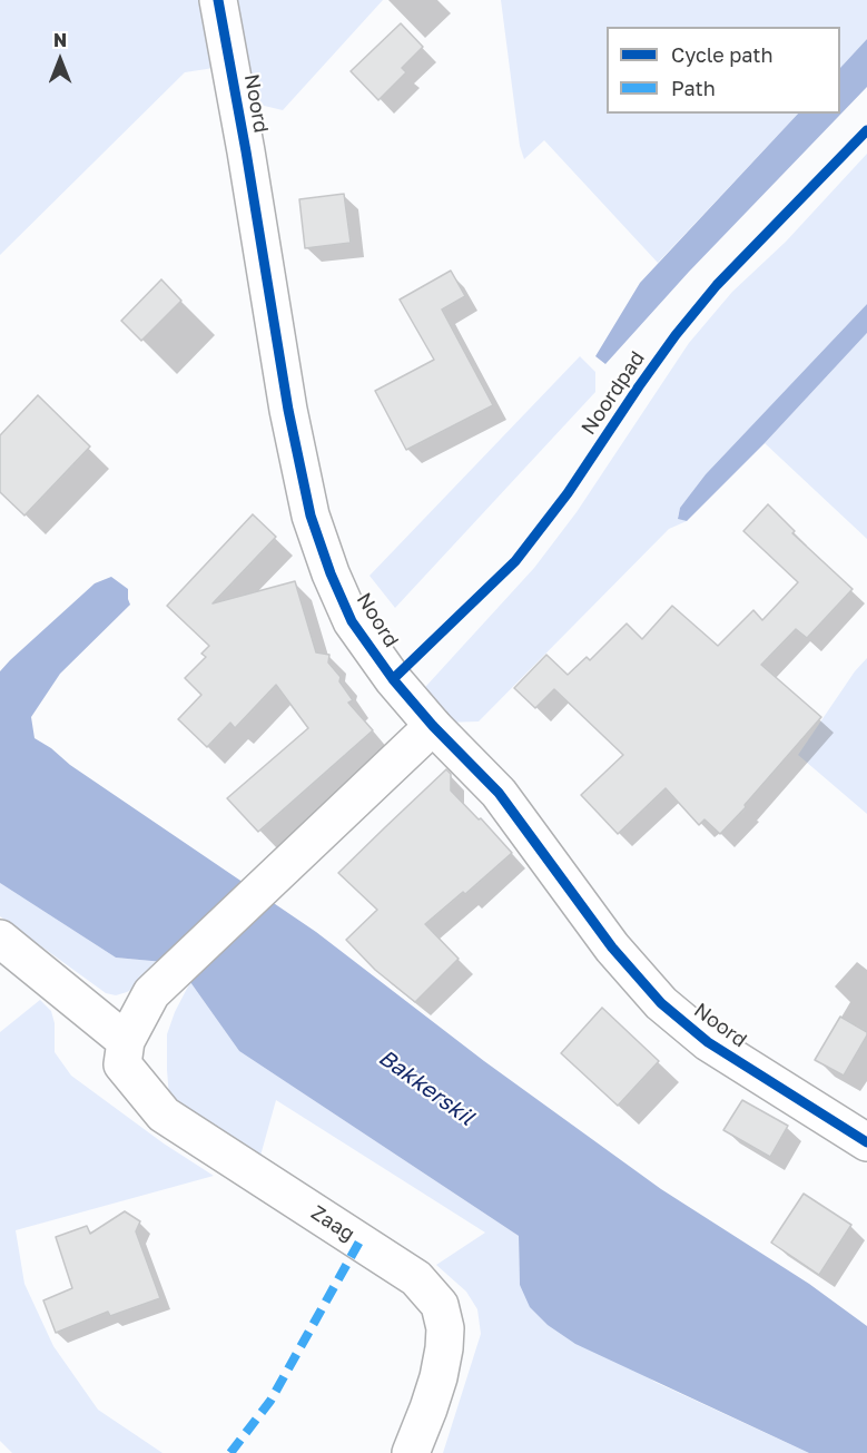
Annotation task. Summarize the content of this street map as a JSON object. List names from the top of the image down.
{
  "streets": {
    "street": ["Noord", "Zaag"],
    "cycle path": ["Noordpad"]
  },
  "water": ["Bakkerskil"],
  "legend": ["Cycle path", "Path"],
  "north": "top"
}
